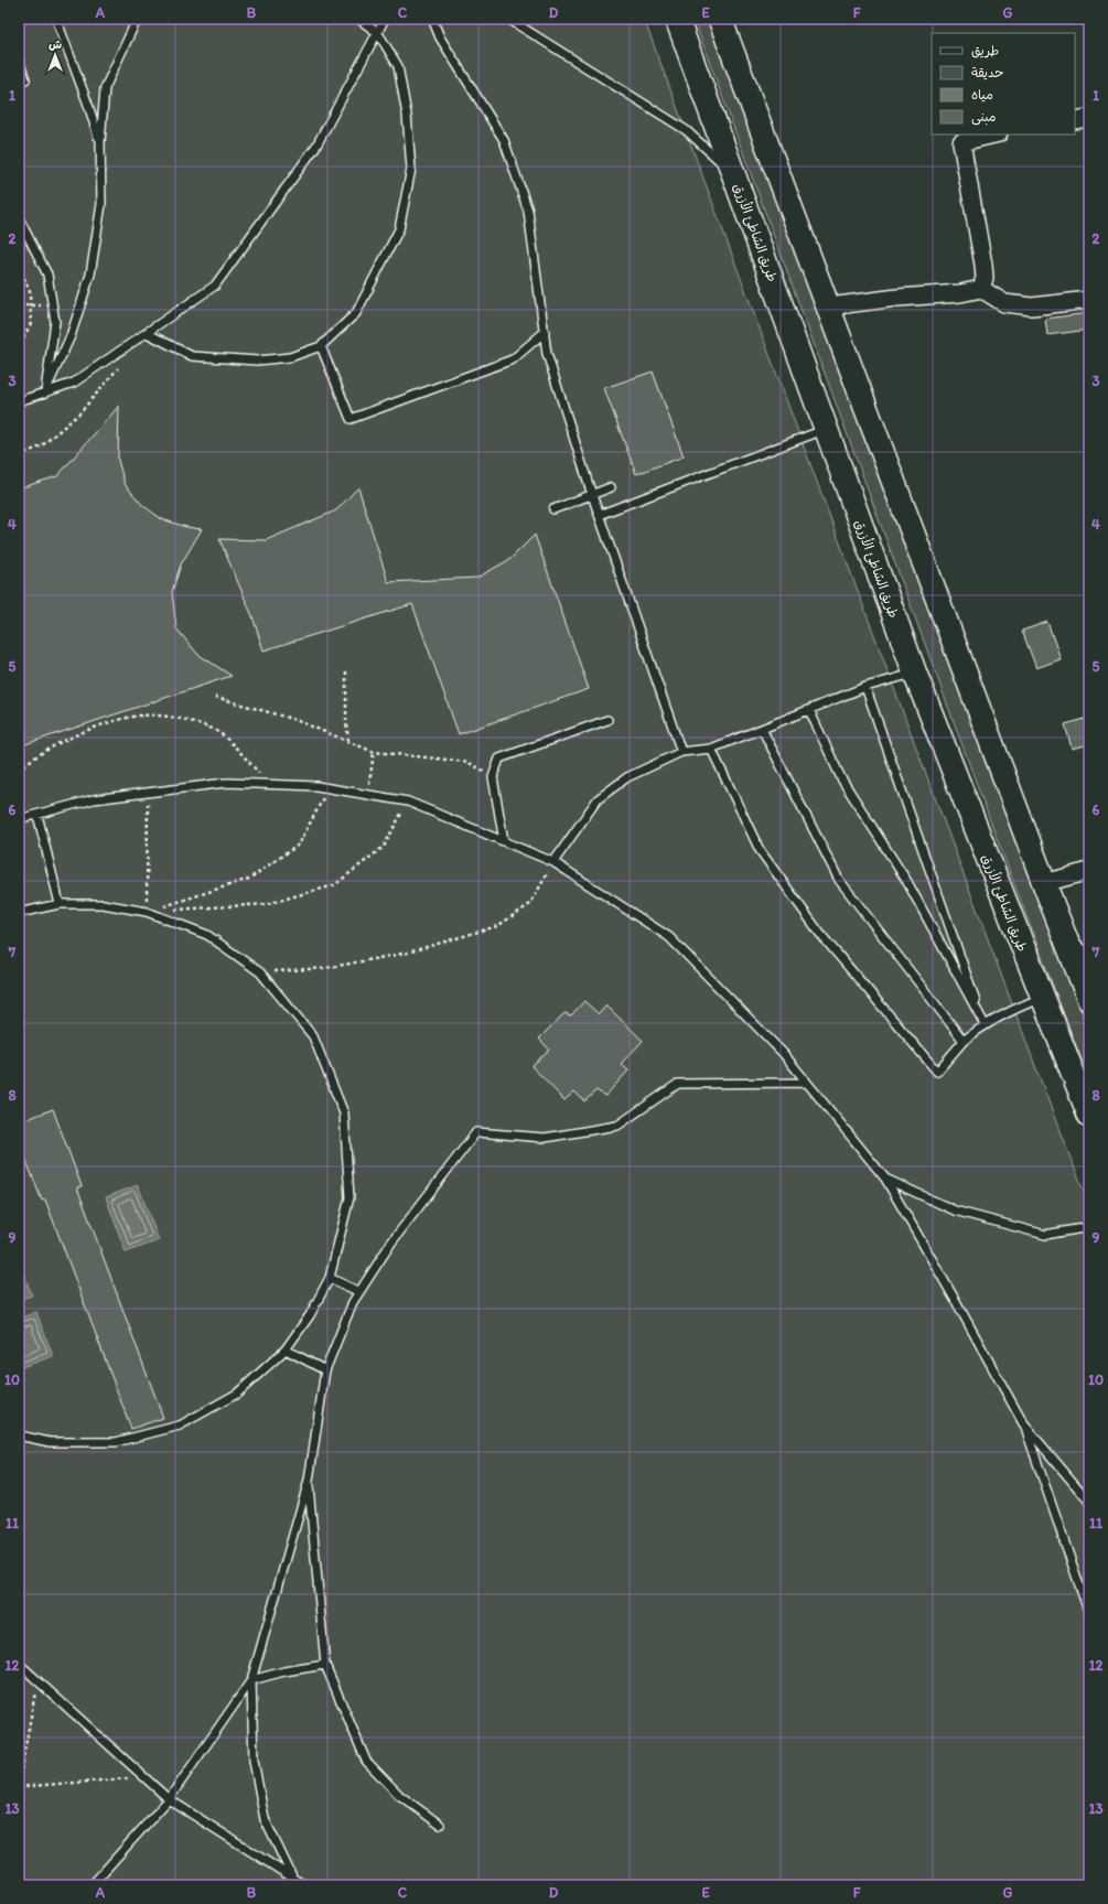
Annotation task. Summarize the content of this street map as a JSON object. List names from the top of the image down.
{
  "streets": {
    "main road": ["طريق الشاطئ الأزرق"]
  },
  "legend": [
    "طريق",
    "حديقة",
    "مياه",
    "مبنى"
  ],
  "north": "top",
  "grid": {
    "columns": [
      "A",
      "B",
      "C",
      "D",
      "E",
      "F",
      "G"
    ],
    "rows": [
      "1",
      "2",
      "3",
      "4",
      "5",
      "6",
      "7",
      "8",
      "9",
      "10",
      "11",
      "12",
      "13"
    ]
  }
}
